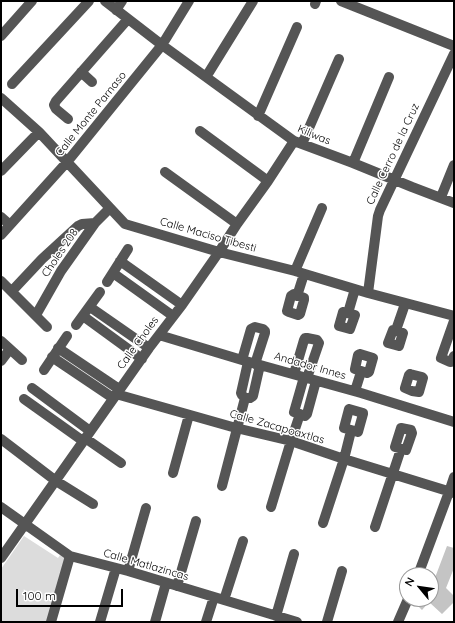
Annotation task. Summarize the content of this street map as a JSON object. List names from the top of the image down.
{
  "streets": {
    "street": [
      "Calle Monte Parnaso",
      "Kiliwas",
      "Calle Cerro de la Cruz",
      "Calle Maciso Tibesti",
      "Choles 208",
      "Calle Choles",
      "Andador Innes",
      "Calle Zacapoaxtlas",
      "Calle Matlazincas"
    ]
  },
  "crossings": [
    ["Calle Monte Parnaso", "Kiliwas"],
    ["Calle Monte Parnaso", "Calle Maciso Tibesti"],
    ["Kiliwas", "Calle Cerro de la Cruz"],
    ["Kiliwas", "Calle Choles"],
    ["Calle Cerro de la Cruz", "Calle Maciso Tibesti"],
    ["Calle Maciso Tibesti", "Choles 208"],
    ["Calle Maciso Tibesti", "Calle Choles"],
    ["Calle Choles", "Andador Innes"],
    ["Calle Choles", "Calle Zacapoaxtlas"],
    ["Calle Choles", "Calle Matlazincas"]
  ],
  "scale_bar": "100 m",
  "north": "top left"
}
